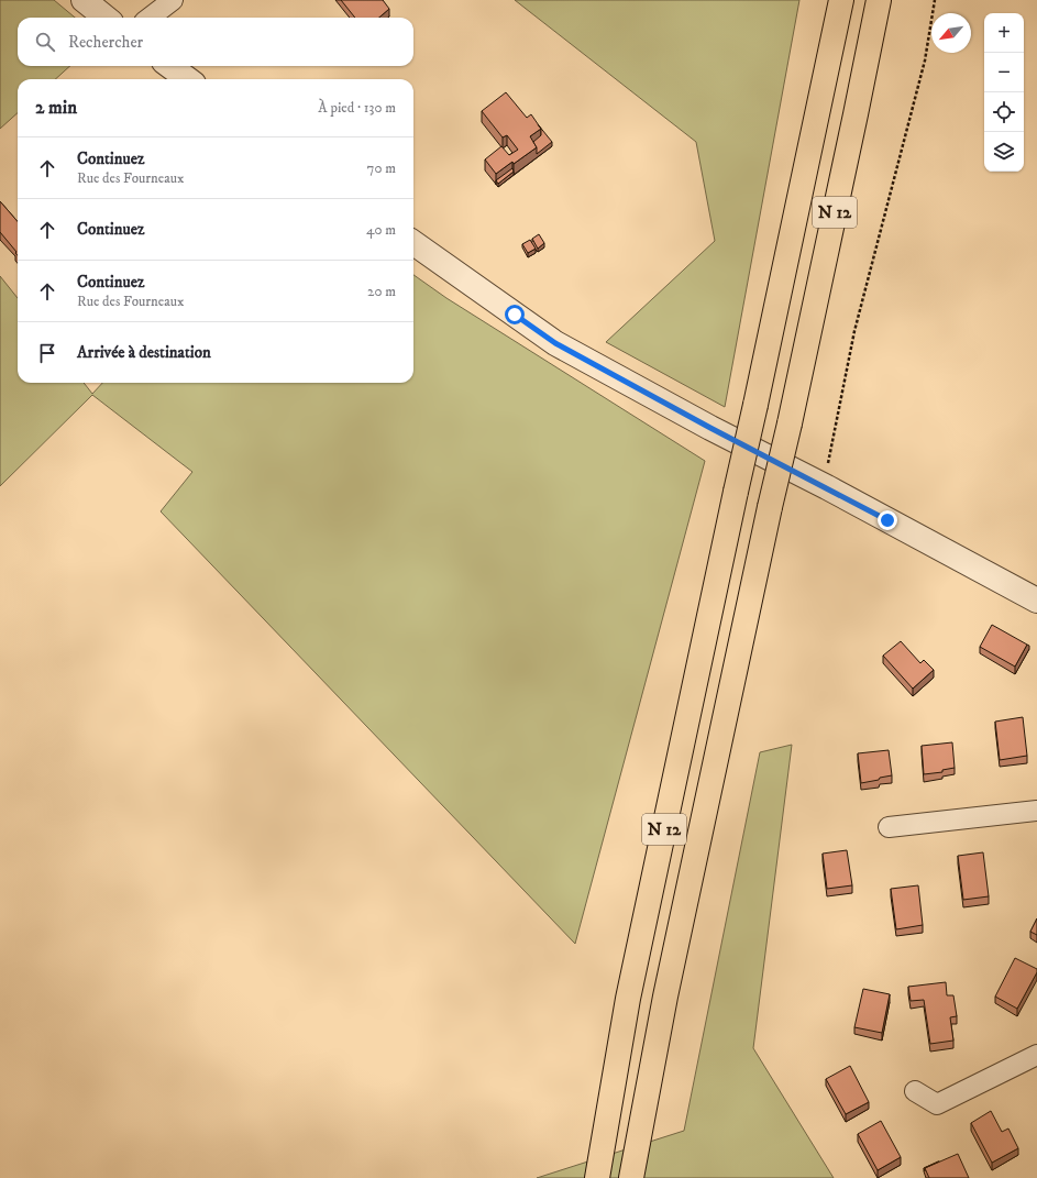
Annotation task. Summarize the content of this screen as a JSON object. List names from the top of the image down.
{
  "streets": {
    "highway": ["N 12"]
  },
  "north": "bottom left",
  "page": {
    "map_buttons": ["+", "−"],
    "search": "Rechercher",
    "heading": ["2 min", "À pied · 130 m"],
    "list": [
      ["Continuez", "Rue des Fourneaux", "70 m"],
      ["Continuez", "40 m"],
      ["Continuez", "Rue des Fourneaux", "20 m"],
      "Arrivée à destination"
    ]
  }
}
